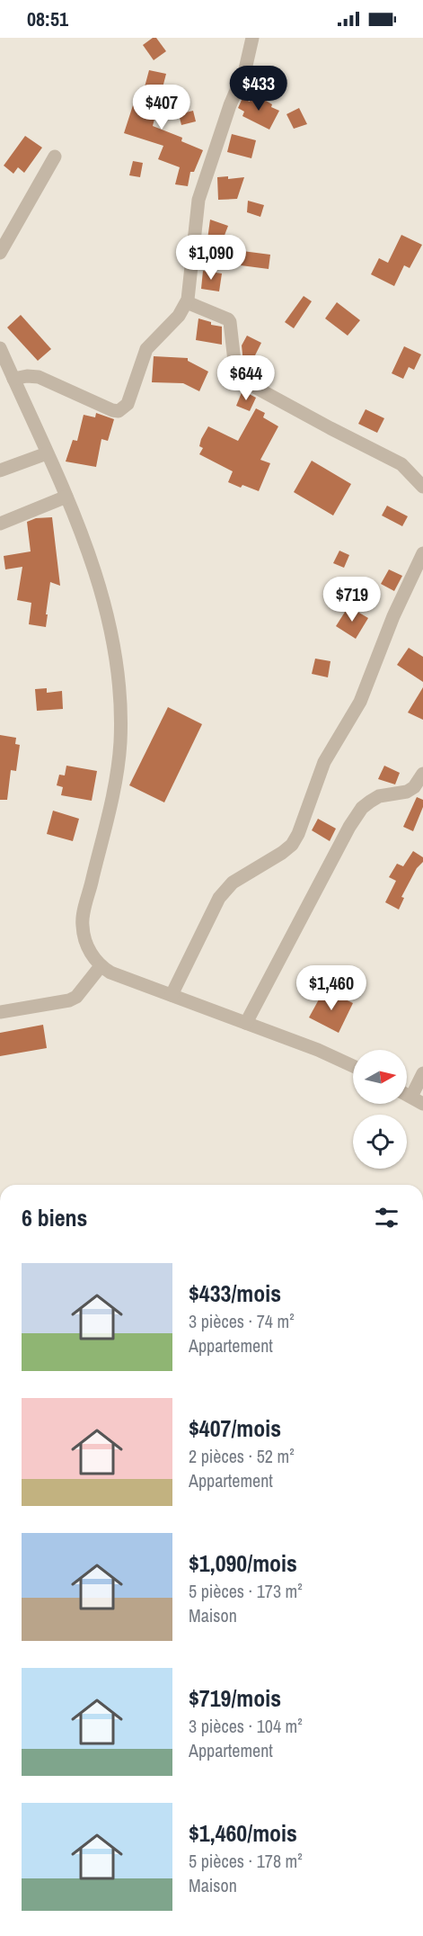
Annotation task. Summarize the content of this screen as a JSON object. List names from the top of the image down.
{
  "north": "right",
  "page": {
    "status": "08:51",
    "price": [
      "$433",
      "$407",
      "$1,090",
      "$644",
      "$719",
      "$1,460"
    ],
    "heading": "6 biens",
    "list": [
      {
        "name": "$433/mois",
        "note": "3 pièces · 74 m² · Appartement"
      },
      {
        "name": "$407/mois",
        "note": "2 pièces · 52 m² · Appartement"
      },
      {
        "name": "$1,090/mois",
        "note": "5 pièces · 173 m² · Maison"
      },
      {
        "name": "$719/mois",
        "note": "3 pièces · 104 m² · Appartement"
      },
      {
        "name": "$1,460/mois",
        "note": "5 pièces · 178 m² · Maison"
      }
    ]
  }
}
